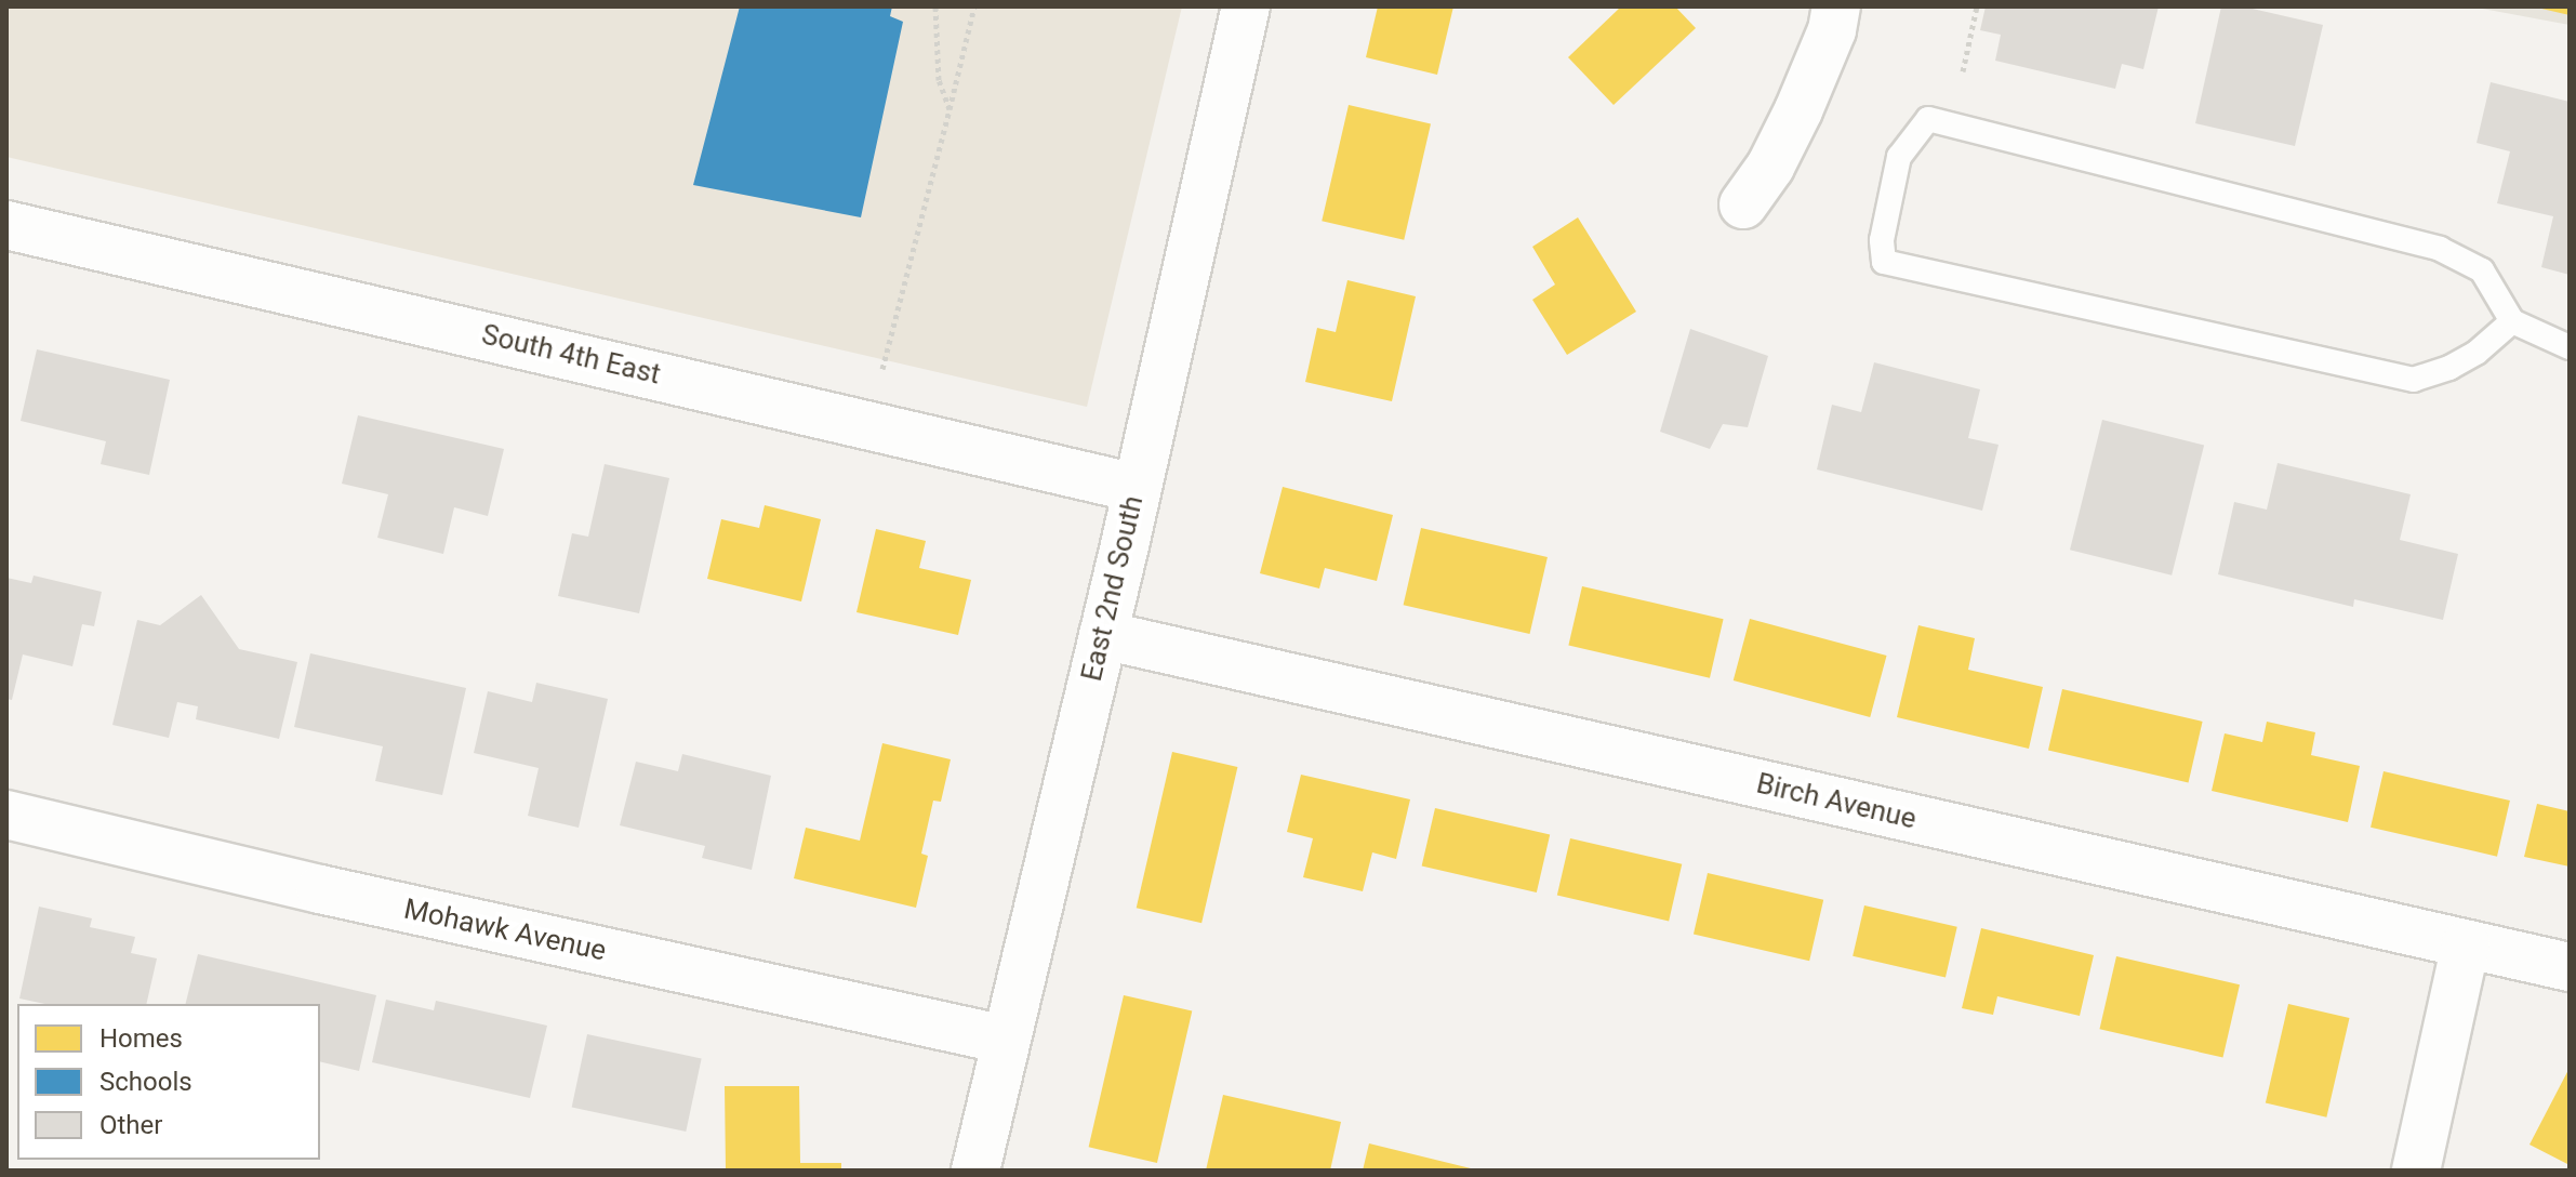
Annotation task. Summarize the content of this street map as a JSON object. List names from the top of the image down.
{
  "streets": {
    "street": [
      "South 4th East",
      "East 2nd South",
      "Birch Avenue",
      "Mohawk Avenue"
    ]
  },
  "crossings": [
    ["South 4th East", "East 2nd South"],
    ["East 2nd South", "Birch Avenue"],
    ["East 2nd South", "Mohawk Avenue"]
  ],
  "legend": ["Homes", "Schools", "Other"]
}
